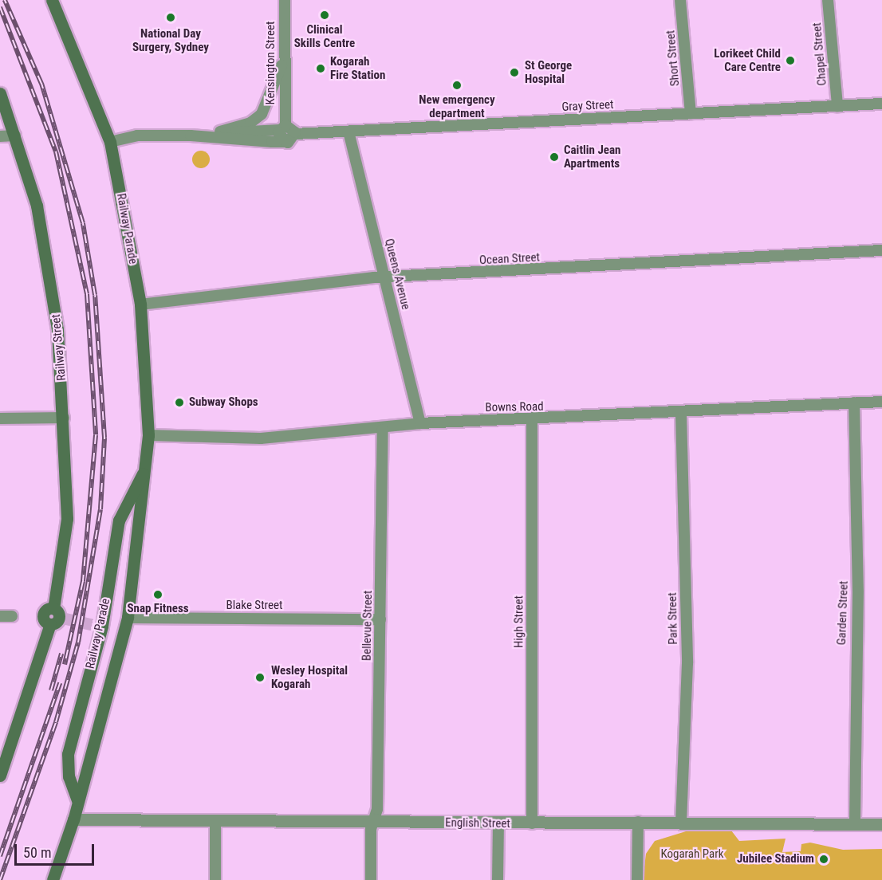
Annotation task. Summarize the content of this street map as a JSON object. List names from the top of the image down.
{
  "streets": {
    "main road": ["Railway Parade", "Railway Street"],
    "street": [
      "Chapel Street",
      "Short Street",
      "Kensington Street",
      "Gray Street",
      "Ocean Street",
      "Queens Avenue",
      "Bowns Road",
      "Blake Street",
      "Garden Street",
      "Park Street",
      "High Street",
      "Bellevue Street",
      "English Street"
    ]
  },
  "crossings": [
    ["Chapel Street", "Gray Street"],
    ["Short Street", "Gray Street"],
    ["Gray Street", "Queens Avenue"],
    ["Railway Parade", "Ocean Street"],
    ["Railway Parade", "Bowns Road"],
    ["Railway Parade", "Blake Street"],
    ["Railway Parade", "English Street"],
    ["Ocean Street", "Queens Avenue"],
    ["Queens Avenue", "Bowns Road"],
    ["Bowns Road", "Garden Street"],
    ["Bowns Road", "Park Street"],
    ["Bowns Road", "High Street"],
    ["Bowns Road", "Bellevue Street"],
    ["Blake Street", "Bellevue Street"],
    ["Garden Street", "English Street"],
    ["Park Street", "English Street"],
    ["High Street", "English Street"],
    ["Bellevue Street", "English Street"]
  ],
  "parks": ["Kogarah Park"],
  "places": [
    "Clinical Skills Centre",
    "National Day Surgery, Sydney",
    "Lorikeet Child Care Centre",
    "Kogarah Fire Station",
    "St George Hospital",
    "New emergency department",
    "Caitlin Jean Apartments",
    "Subway Shops",
    "Snap Fitness",
    "Wesley Hospital Kogarah",
    "Jubilee Stadium"
  ],
  "scale_bar": "50 m"
}
